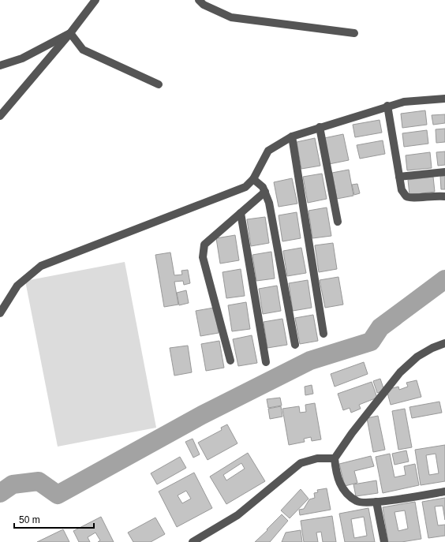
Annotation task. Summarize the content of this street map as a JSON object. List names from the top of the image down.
{
  "scale_bar": "50 m"
}
